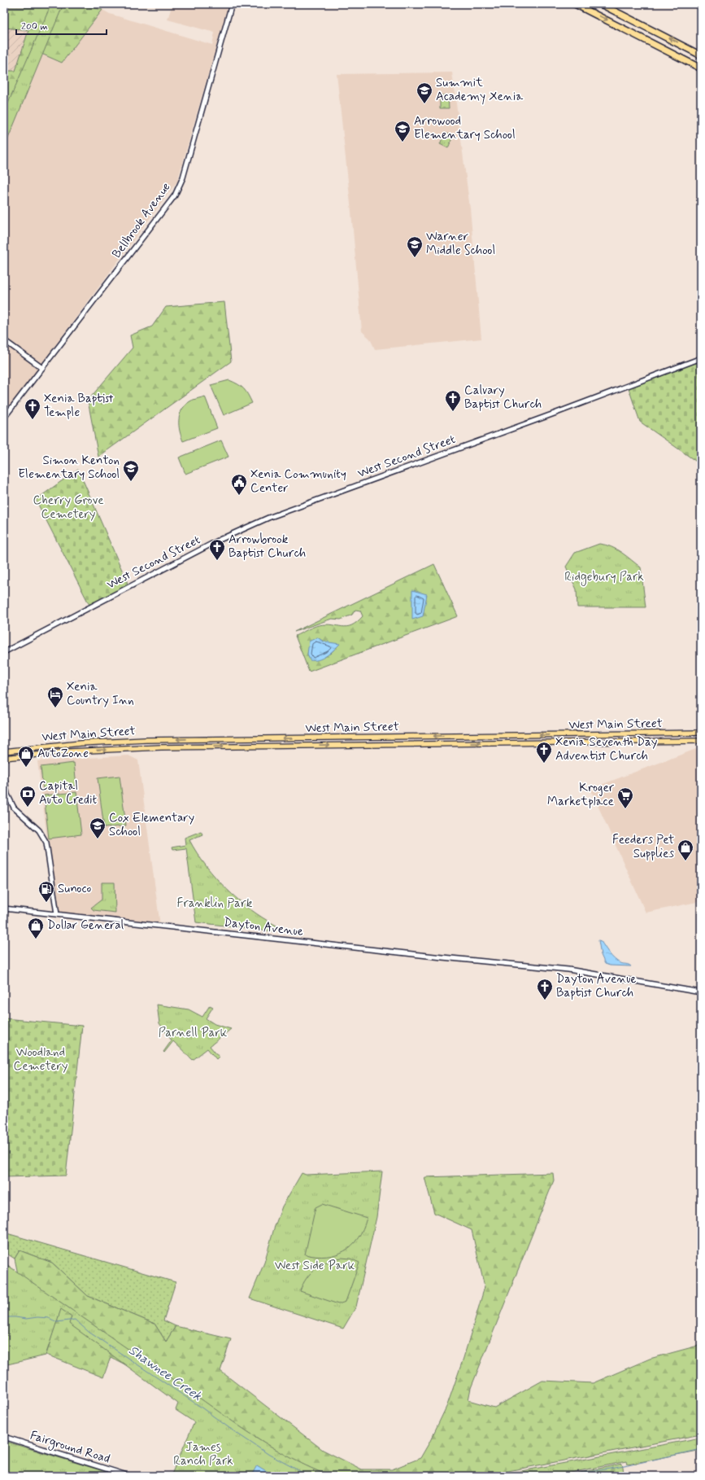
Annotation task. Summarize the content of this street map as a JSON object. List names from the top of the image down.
{
  "streets": {
    "main road": [
      "Bellbrook Avenue",
      "West Second Street",
      "West Main Street",
      "Dayton Avenue",
      "Fairground Road"
    ]
  },
  "water": ["Shawnee Creek"],
  "parks": [
    "Cherry Grove Cemetery",
    "Ridgebury Park",
    "Franklin Park",
    "Parnell Park",
    "Woodland Cemetery",
    "West Side Park",
    "James Ranch Park"
  ],
  "places": {
    "school or university": [
      "Summit Academy Xenia",
      "Arrowood Elementary School",
      "Warner Middle School",
      "Simon Kenton Elementary School",
      "Cox Elementary School"
    ],
    "church": [
      "Calvary Baptist Church",
      "Xenia Baptist Temple",
      "Arrowbrook Baptist Church",
      "Xenia Seventh Day Adventist Church",
      "Dayton Avenue Baptist Church"
    ],
    "public building": ["Xenia Community Center"],
    "hotel": ["Xenia Country Inn"],
    "shop": ["AutoZone", "Feeders Pet Supplies", "Dollar General"],
    "bank": ["Capital Auto Credit"],
    "supermarket": ["Kroger Marketplace"],
    "fuel station": ["Sunoco"]
  },
  "scale_bar": "200 m"
}
